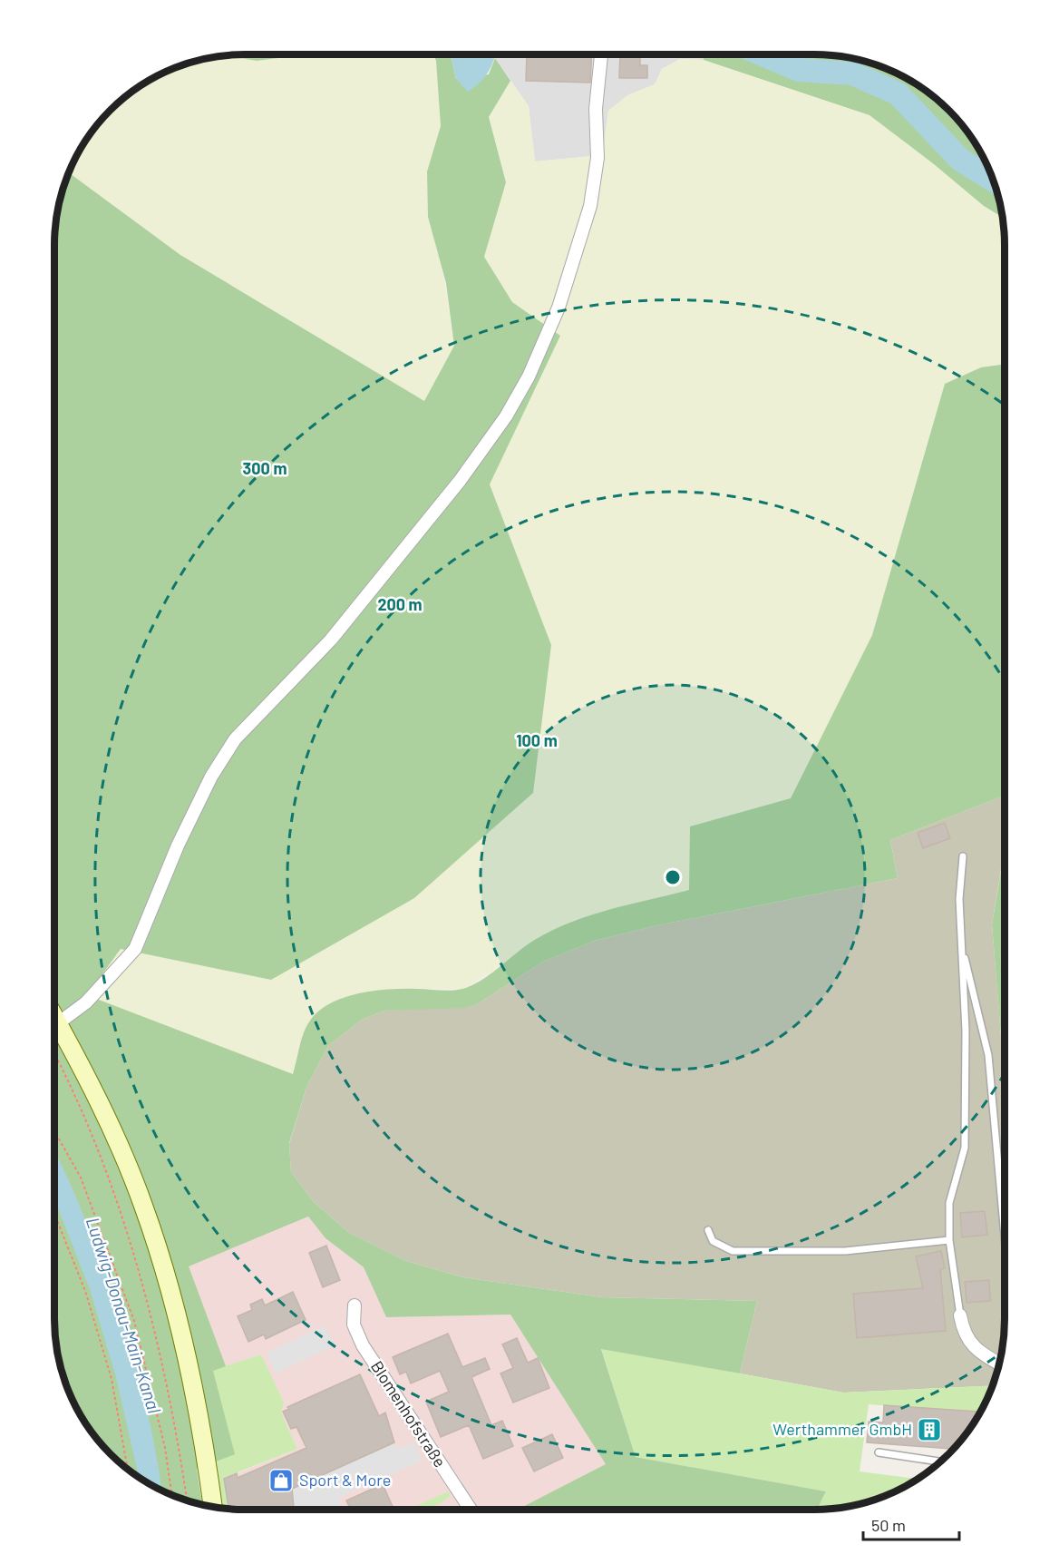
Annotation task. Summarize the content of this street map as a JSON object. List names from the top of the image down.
{
  "streets": {
    "street": ["Blomenhofstraße"]
  },
  "water": ["Ludwig-Donau-Main-Kanal"],
  "places": {
    "building": ["Werthammer GmbH"],
    "shop": ["Sport & More"]
  },
  "scale_bar": "50 m",
  "rings": ["300 m", "200 m", "100 m"]
}
